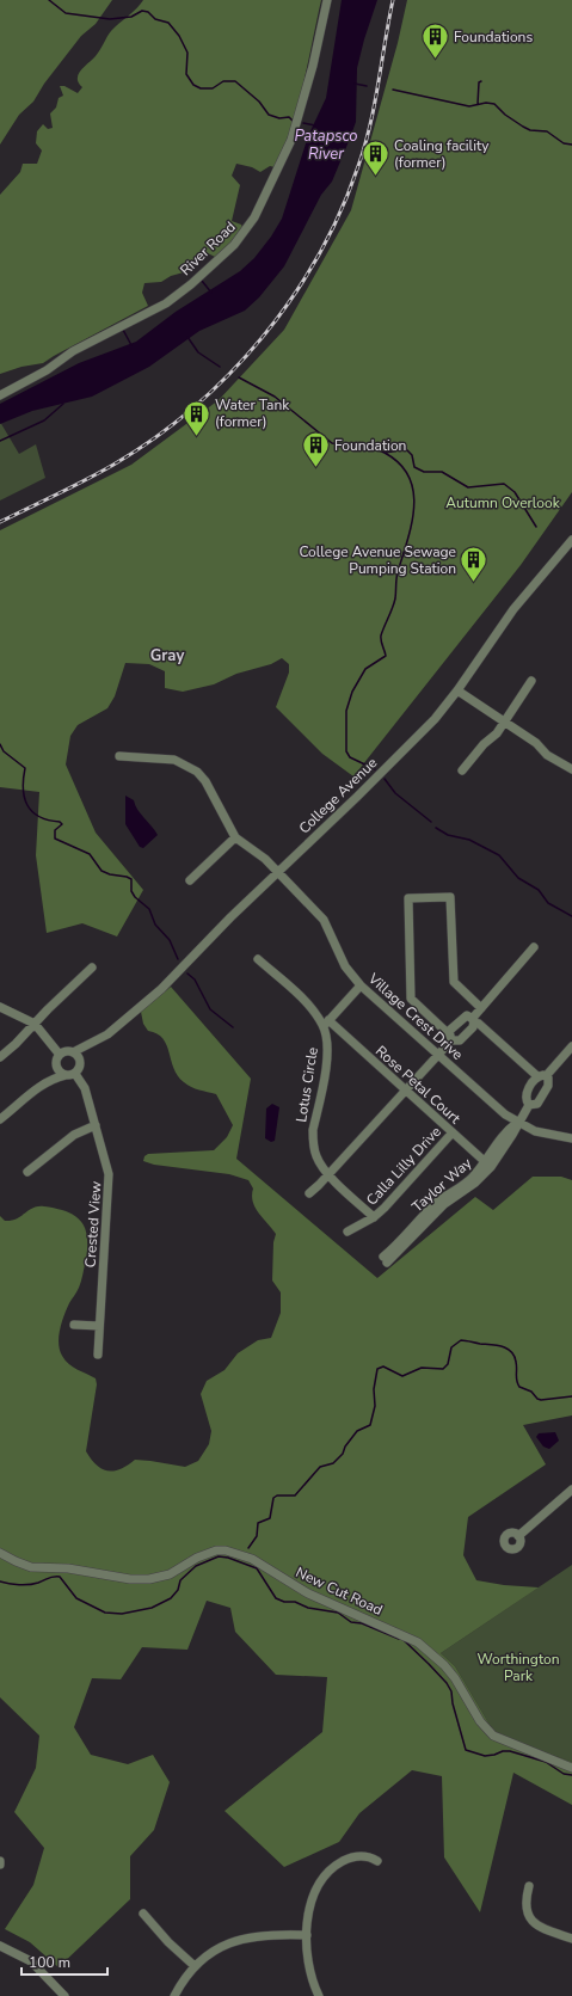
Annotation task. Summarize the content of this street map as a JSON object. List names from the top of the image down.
{
  "streets": {
    "street": [
      "River Road",
      "College Avenue",
      "Village Crest Drive",
      "Lotus Circle",
      "Rose Petal Court",
      "Calla Lilly Drive",
      "Taylor Way",
      "Crested View",
      "New Cut Road"
    ]
  },
  "crossings": [
    ["College Avenue", "Village Crest Drive"],
    ["College Avenue", "Crested View"],
    ["Village Crest Drive", "Taylor Way"],
    ["Lotus Circle", "Rose Petal Court"],
    ["Lotus Circle", "Calla Lilly Drive"],
    ["Rose Petal Court", "Calla Lilly Drive"],
    ["Rose Petal Court", "Taylor Way"]
  ],
  "districts": ["Gray"],
  "water": ["Patapsco River"],
  "parks": ["Autumn Overlook", "Worthington Park"],
  "places": {
    "building": [
      "Foundations",
      "Coaling facility (former)",
      "Water Tank (former)",
      "Foundation",
      "College Avenue Sewage Pumping Station"
    ]
  },
  "scale_bar": "100 m"
}
